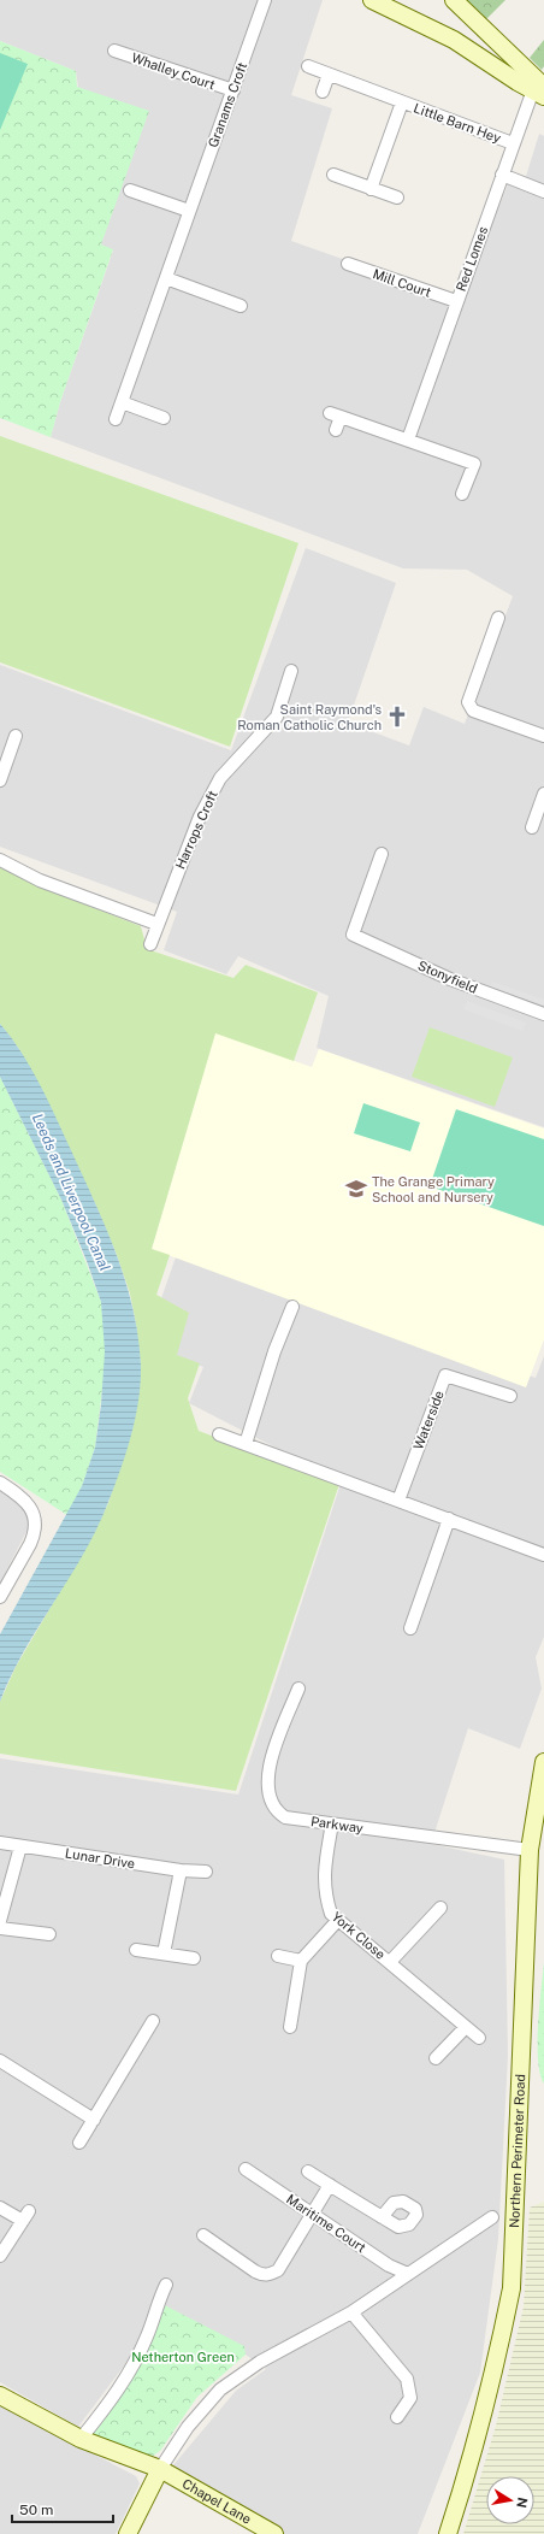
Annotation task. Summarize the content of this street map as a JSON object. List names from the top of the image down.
{
  "streets": {
    "main road": ["Northern Perimeter Road", "Chapel Lane"],
    "street": [
      "Whalley Court",
      "Granams Croft",
      "Little Barn Hey",
      "Red Lomes",
      "Mill Court",
      "Harrops Croft",
      "Stonyfield",
      "Waterside",
      "Parkway",
      "Lunar Drive",
      "York Close",
      "Maritime Court"
    ]
  },
  "crossings": [
    ["Whalley Court", "Granams Croft"],
    ["Little Barn Hey", "Red Lomes"],
    ["Red Lomes", "Mill Court"],
    ["Parkway", "York Close"],
    ["Parkway", "Northern Perimeter Road"]
  ],
  "water": ["Leeds and Liverpool Canal"],
  "parks": ["Netherton Green"],
  "places": {
    "church": ["Saint Raymond's Roman Catholic Church"],
    "school or university": ["The Grange Primary School and Nursery"]
  },
  "scale_bar": "50 m",
  "north": "right"
}
